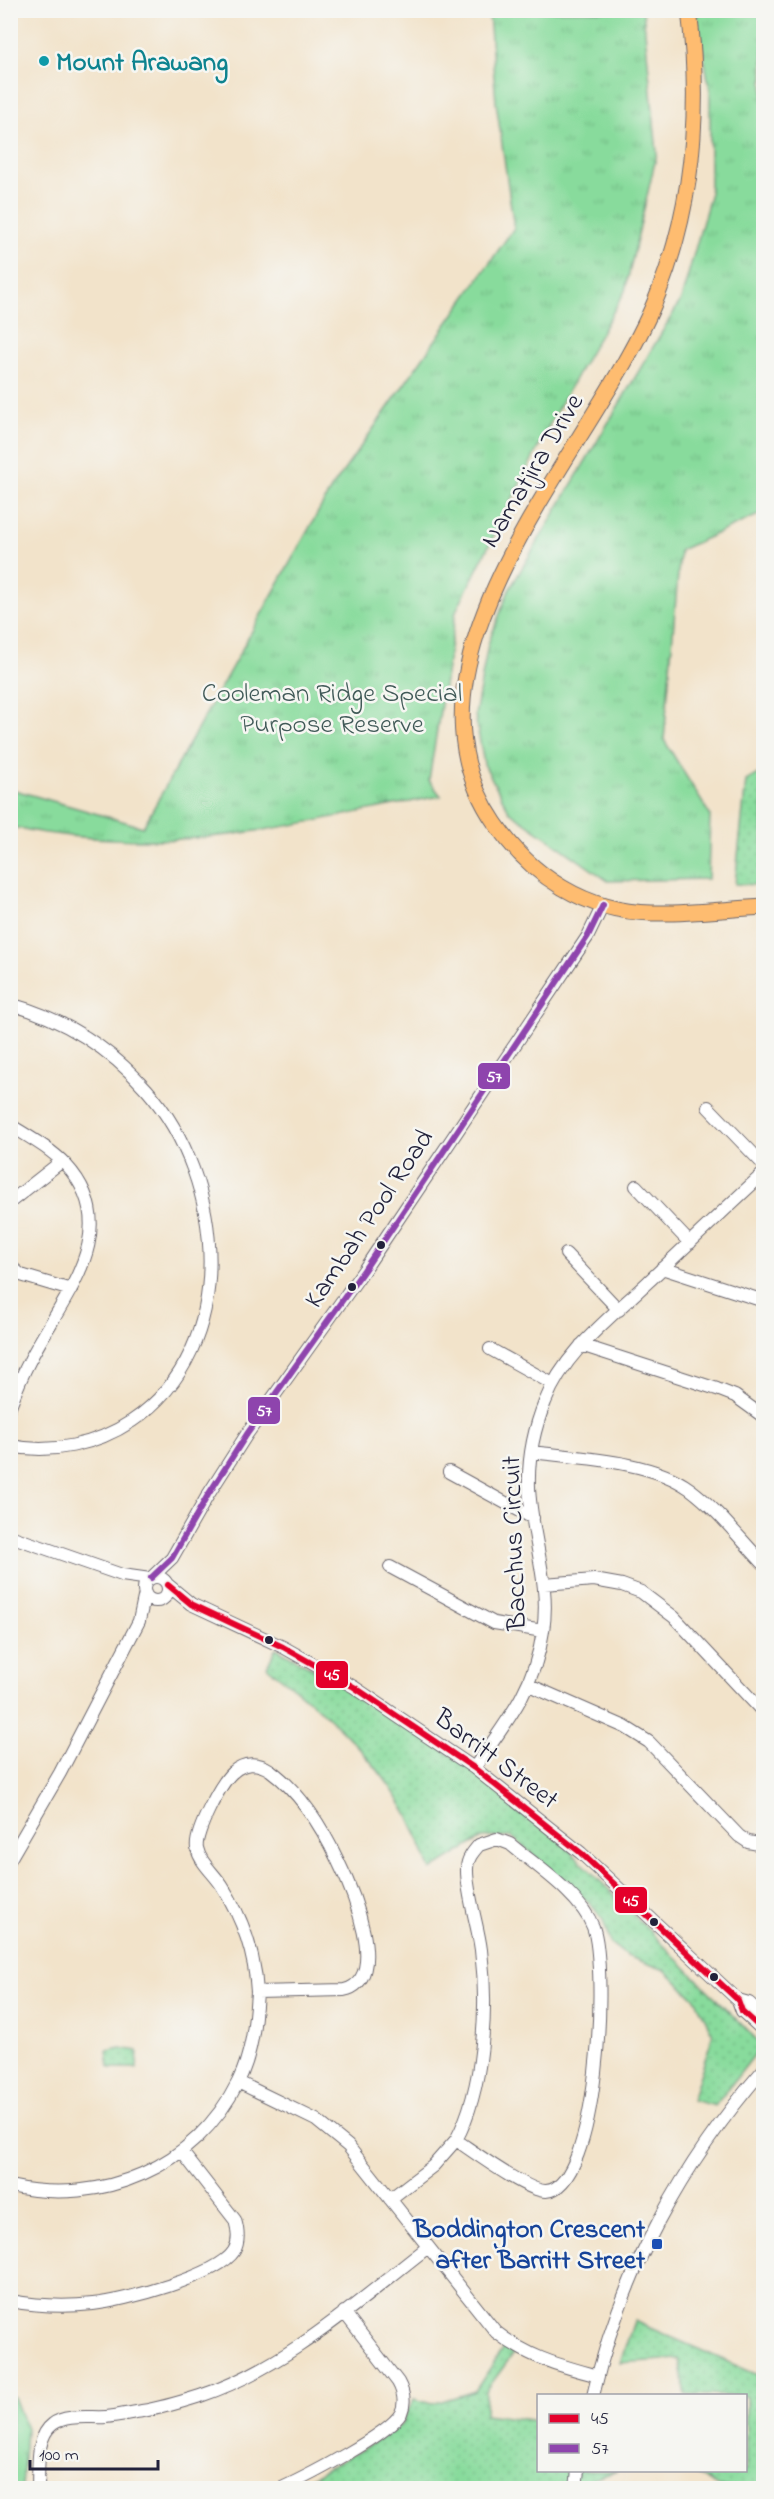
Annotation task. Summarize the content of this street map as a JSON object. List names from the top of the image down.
{
  "streets": {
    "main road": ["Namatjira Drive"],
    "street": ["Kambah Pool Road", "Bacchus Circuit", "Barritt Street"]
  },
  "crossings": [
    ["Namatjira Drive", "Kambah Pool Road"],
    ["Kambah Pool Road", "Barritt Street"],
    ["Bacchus Circuit", "Barritt Street"]
  ],
  "parks": ["Cooleman Ridge Special Purpose Reserve"],
  "places": {
    "other": ["Mount Arawang"],
    "transit": ["Boddington Crescent after Barritt Street"]
  },
  "lines": ["transit line 57", "transit line 45"],
  "legend": ["45", "57"],
  "scale_bar": "100 m"
}
